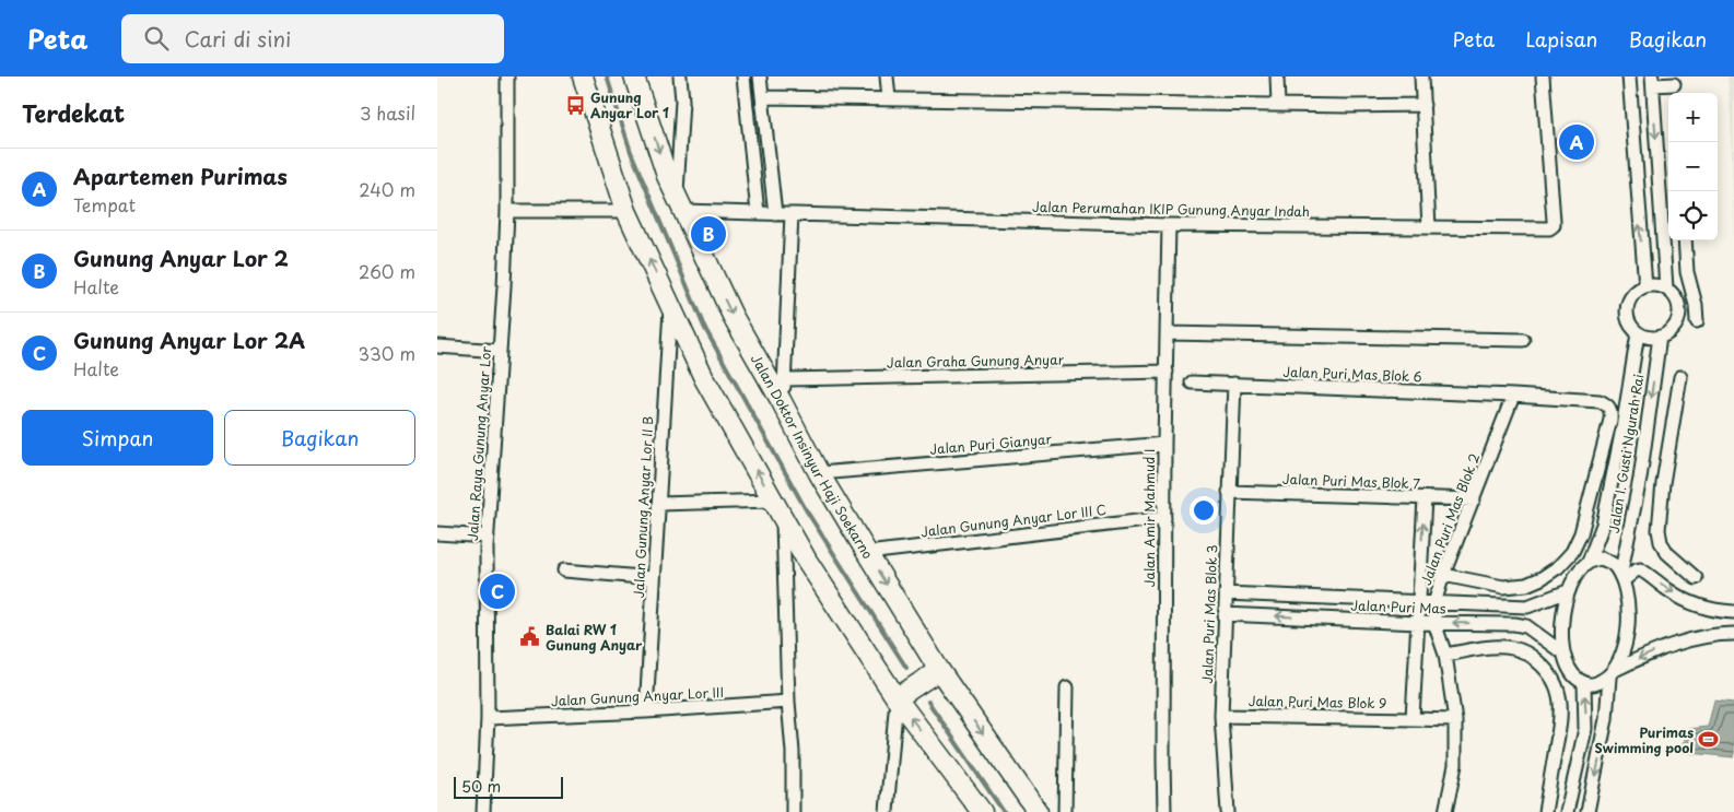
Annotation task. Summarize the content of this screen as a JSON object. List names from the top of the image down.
{
  "streets": {
    "main road": ["Jalan Doktor Insinyur Haji Soekarno"],
    "street": [
      "Jalan Perumahan IKIP Gunung Anyar Indah",
      "Jalan Graha Gunung Anyar",
      "Jalan Puri Mas Blok 6",
      "Jalan Raya Gunung Anyar Lor",
      "Jalan Puri Gianyar",
      "Jalan I. Gusti Ngurah Rai",
      "Jalan Puri Mas Blok 7",
      "Jalan Gunung Anyar Lor II B",
      "Jalan Amir Mahmud I",
      "Jalan Puri Mas Blok 2",
      "Jalan Gunung Anyar Lor III C",
      "Jalan Puri Mas",
      "Jalan Puri Mas Blok 3",
      "Jalan Gunung Anyar Lor III",
      "Jalan Puri Mas Blok 9"
    ]
  },
  "crossings": [
    ["Jalan Perumahan IKIP Gunung Anyar Indah", "Jalan Doktor Insinyur Haji Soekarno"],
    ["Jalan Perumahan IKIP Gunung Anyar Indah", "Jalan Amir Mahmud I"],
    ["Jalan Graha Gunung Anyar", "Jalan Amir Mahmud I"],
    ["Jalan Puri Mas Blok 6", "Jalan Puri Mas Blok 2"],
    ["Jalan Puri Mas Blok 6", "Jalan Puri Mas Blok 3"],
    ["Jalan Raya Gunung Anyar Lor", "Jalan Gunung Anyar Lor III"],
    ["Jalan Puri Gianyar", "Jalan Doktor Insinyur Haji Soekarno"],
    ["Jalan Puri Gianyar", "Jalan Amir Mahmud I"],
    ["Jalan I. Gusti Ngurah Rai", "Jalan Puri Mas"],
    ["Jalan Doktor Insinyur Haji Soekarno", "Jalan Gunung Anyar Lor III C"],
    ["Jalan Puri Mas Blok 7", "Jalan Puri Mas Blok 2"],
    ["Jalan Puri Mas Blok 7", "Jalan Puri Mas Blok 3"],
    ["Jalan Gunung Anyar Lor II B", "Jalan Gunung Anyar Lor III"],
    ["Jalan Amir Mahmud I", "Jalan Gunung Anyar Lor III C"],
    ["Jalan Puri Mas Blok 2", "Jalan Puri Mas"],
    ["Jalan Puri Mas Blok 2", "Jalan Puri Mas Blok 9"],
    ["Jalan Puri Mas", "Jalan Puri Mas Blok 3"],
    ["Jalan Puri Mas Blok 3", "Jalan Puri Mas Blok 9"]
  ],
  "places": {
    "bus stop": ["Gunung Anyar Lor 1"],
    "public building": ["Balai RW 1 Gunung Anyar"],
    "sports": ["Purimas Swimming pool"]
  },
  "scale_bar": "50 m",
  "page": {
    "header": "Peta",
    "search": "Cari di sini",
    "nav": ["Peta", "Lapisan", "Bagikan"],
    "heading": ["Terdekat", "3 hasil"],
    "map_buttons": ["+", "−"],
    "pins": ["A", "B", "C"],
    "list": [
      {
        "mark": "A",
        "name": "Apartemen Purimas",
        "note": "Tempat",
        "value": "240 m"
      },
      {
        "mark": "B",
        "name": "Gunung Anyar Lor 2",
        "note": "Halte",
        "value": "260 m"
      },
      {
        "mark": "C",
        "name": "Gunung Anyar Lor 2A",
        "note": "Halte",
        "value": "330 m"
      }
    ],
    "buttons": ["Simpan", "Bagikan"],
    "scale": "50 m"
  }
}
